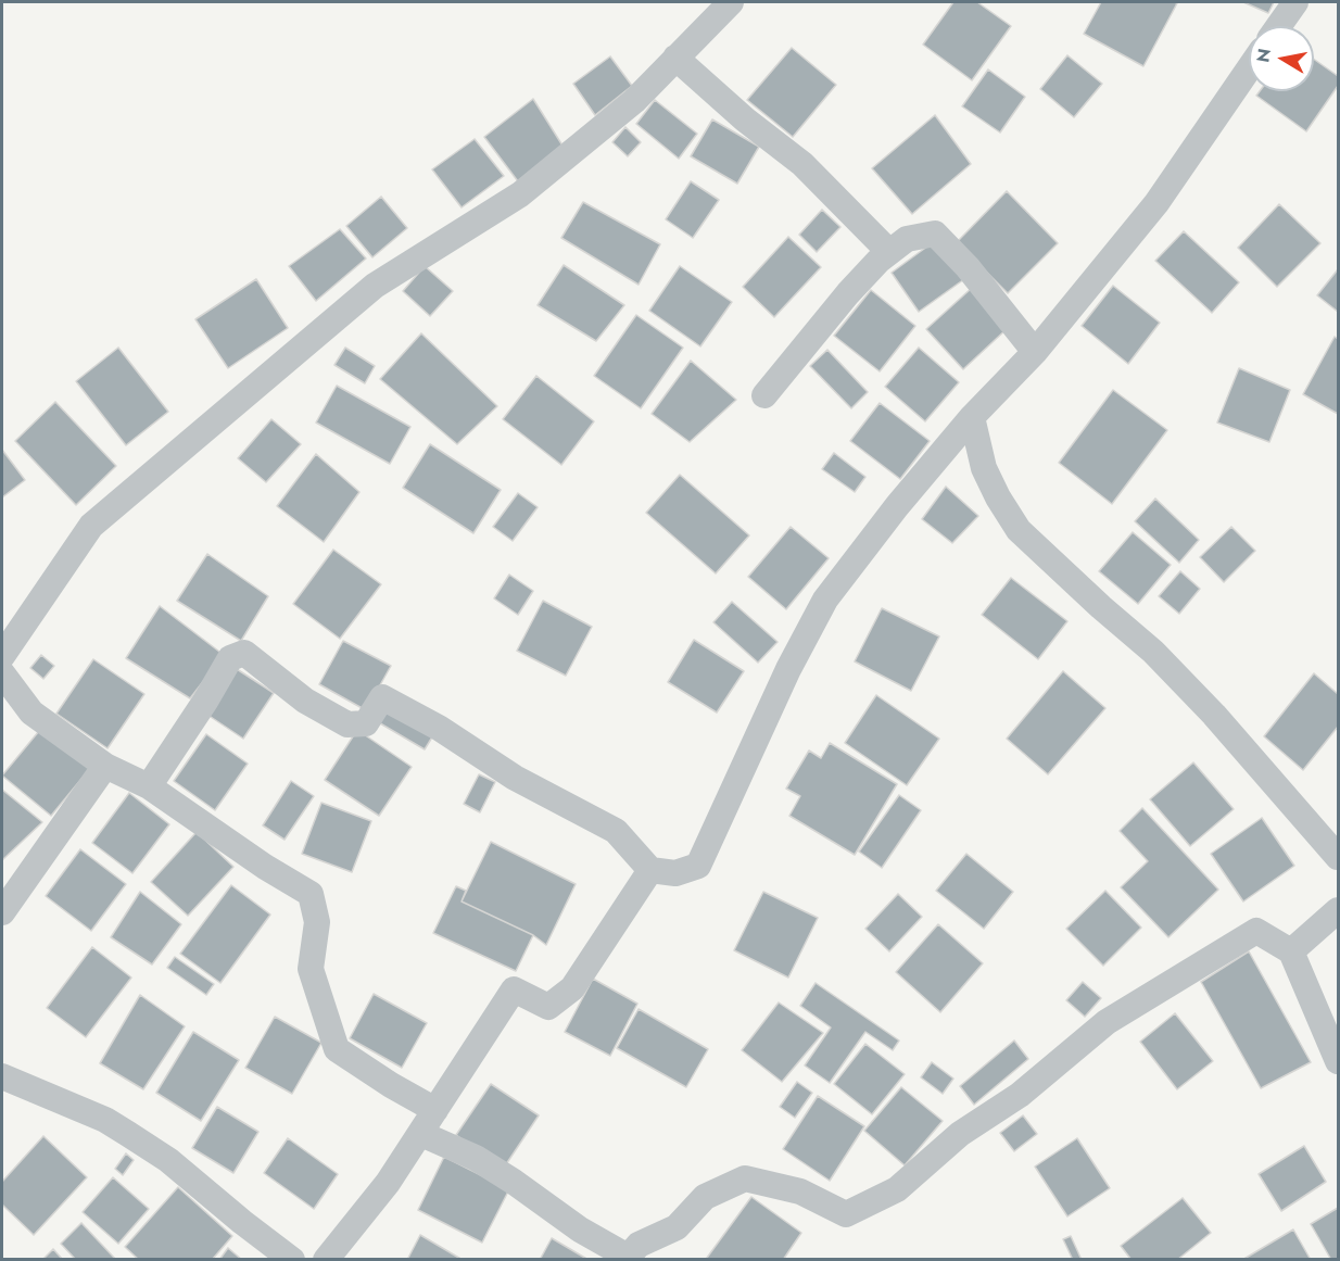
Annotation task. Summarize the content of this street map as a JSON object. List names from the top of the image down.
{
  "north": "left"
}
